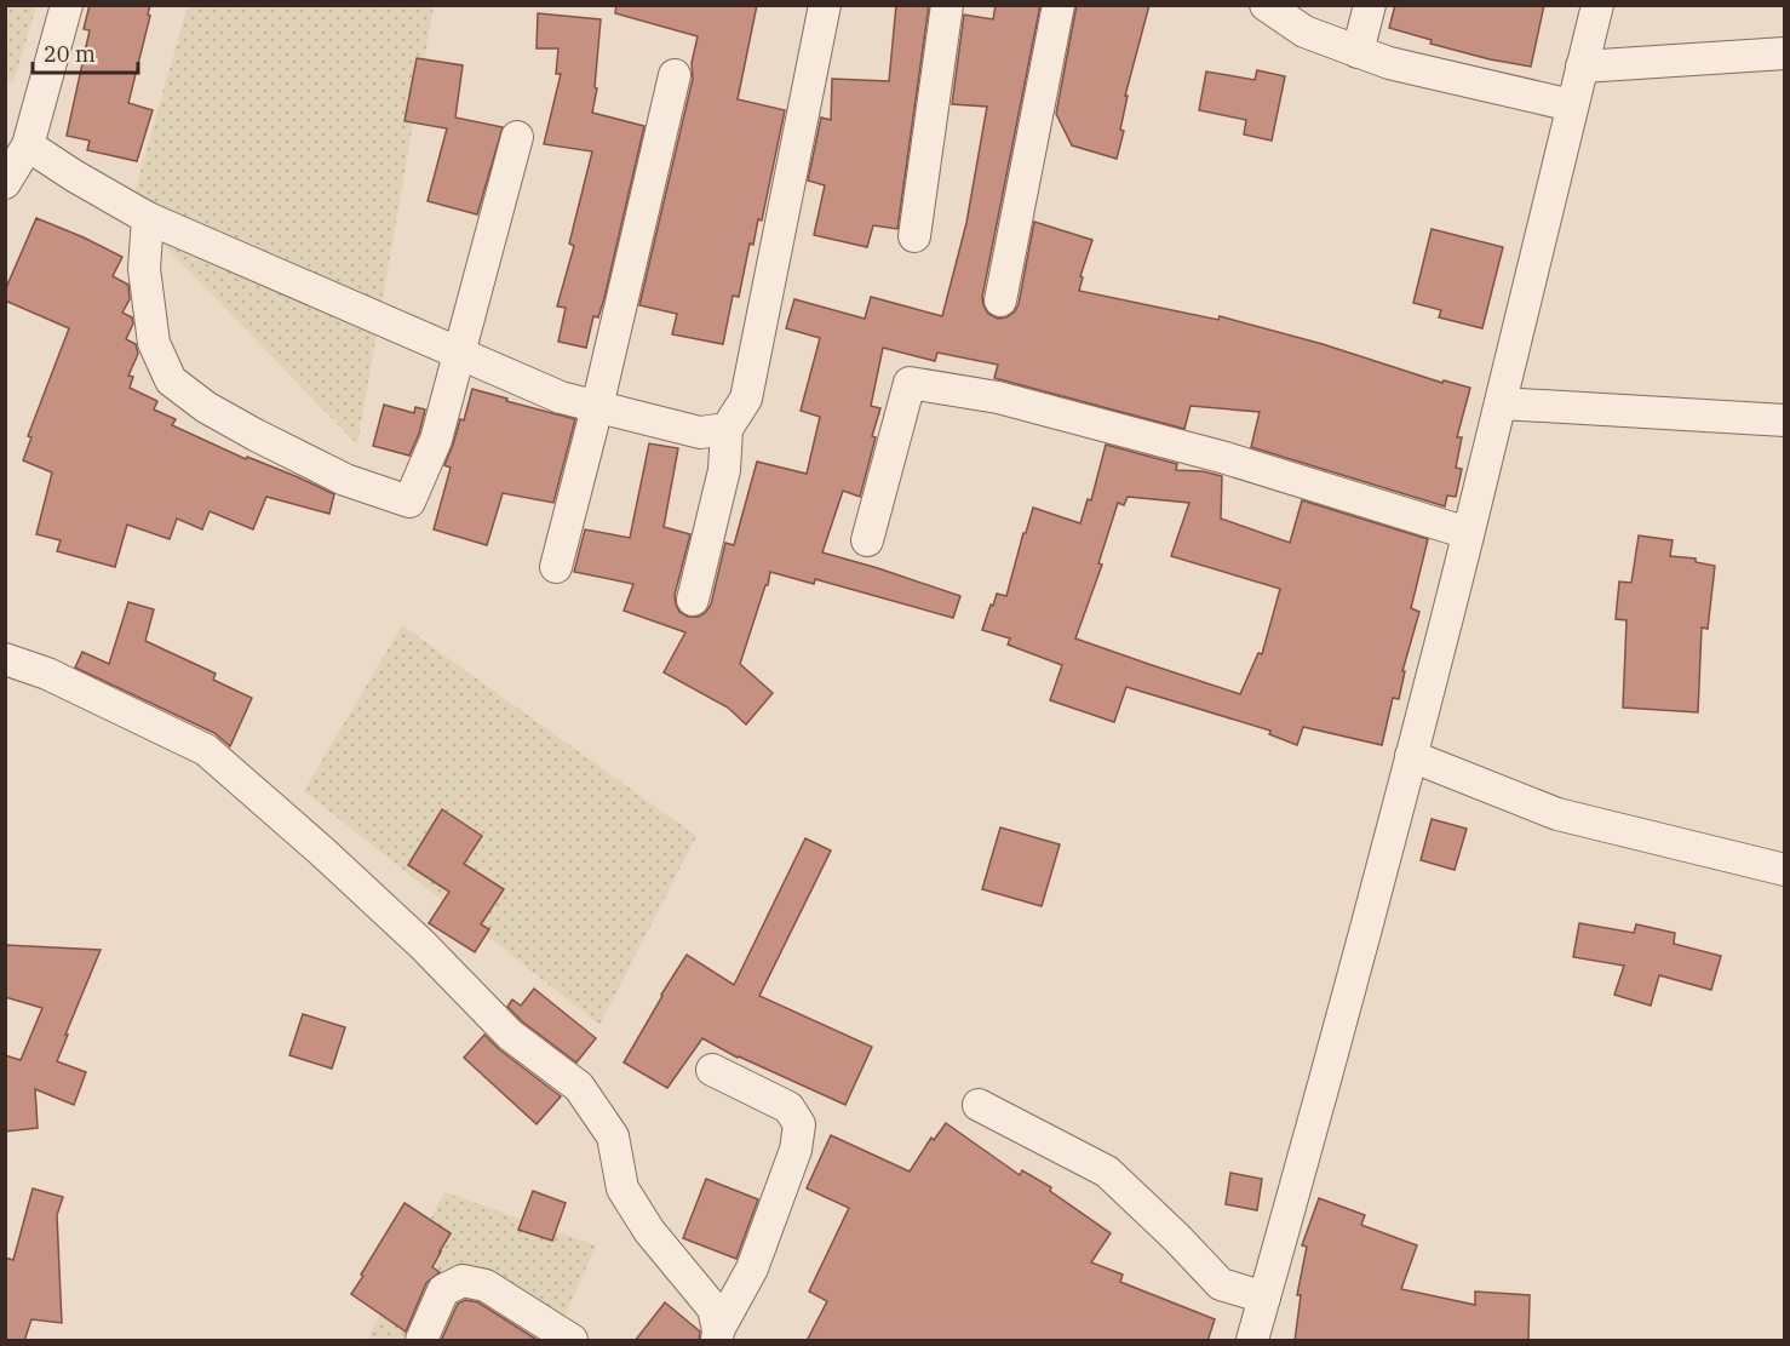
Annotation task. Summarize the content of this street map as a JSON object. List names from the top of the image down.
{
  "scale_bar": "20 m"
}
